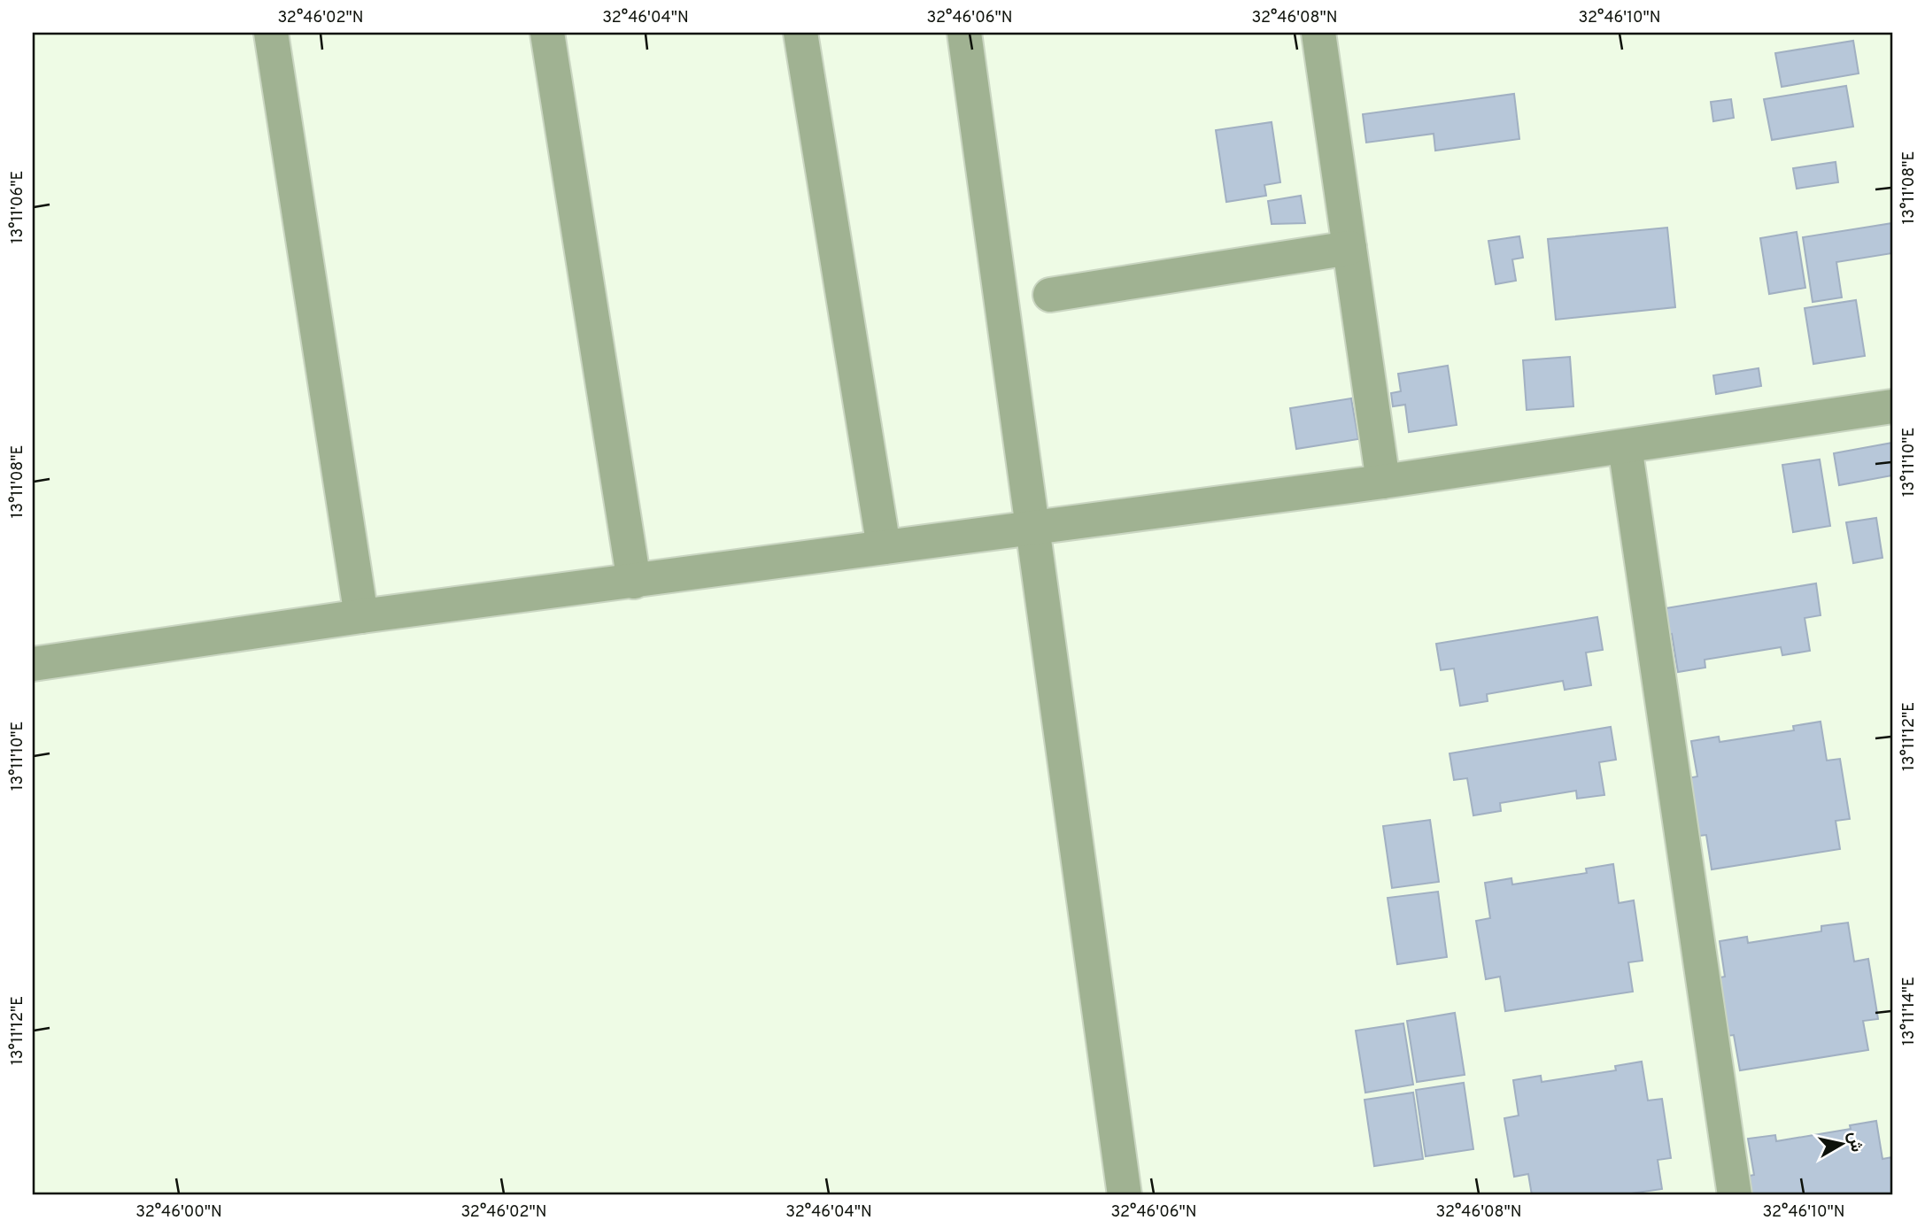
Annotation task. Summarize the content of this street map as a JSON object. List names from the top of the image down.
{
  "north": "right",
  "coordinates": [
    "32°46'02\"N",
    "32°46'04\"N",
    "32°46'06\"N",
    "32°46'08\"N",
    "32°46'10\"N",
    "13°11'08\"E",
    "13°11'06\"E",
    "13°11'10\"E",
    "13°11'12\"E",
    "13°11'14\"E",
    "32°46'00\"N"
  ]
}
